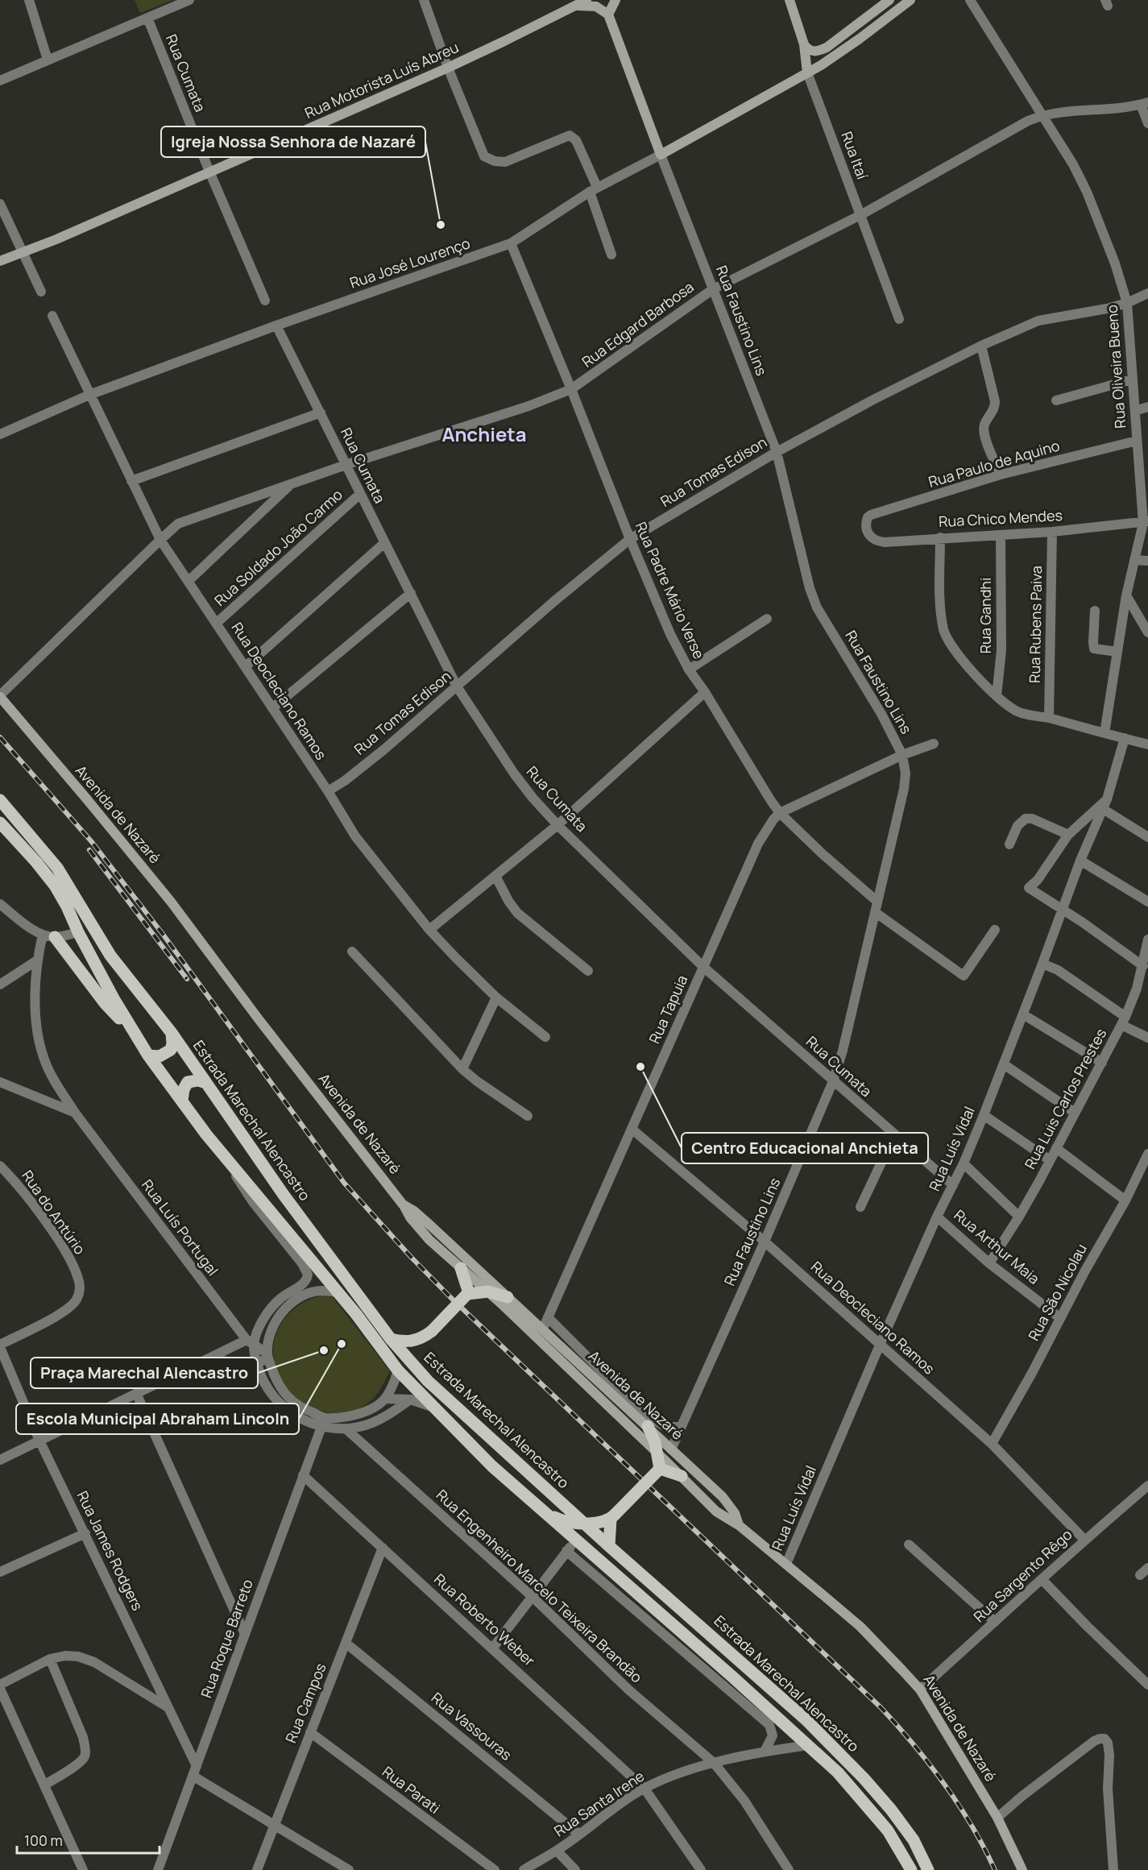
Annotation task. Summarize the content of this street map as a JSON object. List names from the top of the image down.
{
  "streets": {
    "main road": [
      "Rua Motorista Luís Abreu",
      "Rua Itaí",
      "Rua José Lourenço",
      "Rua Faustino Lins",
      "Avenida de Nazaré",
      "Estrada Marechal Alencastro"
    ],
    "street": [
      "Rua Cumata",
      "Rua Edgard Barbosa",
      "Rua Oliveira Bueno",
      "Rua Paulo de Aquino",
      "Rua Tomas Edison",
      "Rua Chico Mendes",
      "Rua Soldado João Carmo",
      "Rua Padre Mário Verse",
      "Rua Gandhi",
      "Rua Rubens Paiva",
      "Rua Deocleciano Ramos",
      "Rua Tapuia",
      "Rua Luis Carlos Prestes",
      "Rua Luís Vidal",
      "Rua do Antúrio",
      "Rua Luís Portugal",
      "Rua Arthur Maia",
      "Rua São Nicolau",
      "Rua James Rodgers",
      "Rua Sargento Rêgo",
      "Rua Engenheiro Marcelo Teixeira Brandão",
      "Rua Roberto Weber",
      "Rua Roque Barreto",
      "Rua Campos",
      "Rua Vassouras",
      "Rua Parati",
      "Rua Santa Irene"
    ]
  },
  "crossings": [
    ["Rua Cumata", "Rua Motorista Luís Abreu"],
    ["Rua Cumata", "Rua José Lourenço"],
    ["Rua Cumata", "Rua Faustino Lins"],
    ["Rua Cumata", "Rua Edgard Barbosa"],
    ["Rua Cumata", "Rua Tomas Edison"],
    ["Rua Cumata", "Rua Soldado João Carmo"],
    ["Rua Cumata", "Rua Tapuia"],
    ["Rua Cumata", "Rua Luís Vidal"],
    ["Rua Itaí", "Rua José Lourenço"],
    ["Rua Itaí", "Rua Edgard Barbosa"],
    ["Rua José Lourenço", "Rua Faustino Lins"],
    ["Rua José Lourenço", "Rua Padre Mário Verse"],
    ["Rua José Lourenço", "Rua Deocleciano Ramos"],
    ["Rua Faustino Lins", "Rua Edgard Barbosa"],
    ["Rua Faustino Lins", "Rua Tomas Edison"],
    ["Rua Faustino Lins", "Rua Padre Mário Verse"],
    ["Rua Faustino Lins", "Rua Deocleciano Ramos"],
    ["Rua Faustino Lins", "Avenida de Nazaré"],
    ["Rua Edgard Barbosa", "Rua Oliveira Bueno"],
    ["Rua Edgard Barbosa", "Rua Padre Mário Verse"],
    ["Rua Edgard Barbosa", "Rua Deocleciano Ramos"],
    ["Rua Edgard Barbosa", "Avenida de Nazaré"],
    ["Rua Oliveira Bueno", "Rua Paulo de Aquino"],
    ["Rua Oliveira Bueno", "Rua Tomas Edison"],
    ["Rua Oliveira Bueno", "Rua Chico Mendes"],
    ["Rua Paulo de Aquino", "Rua Chico Mendes"],
    ["Rua Tomas Edison", "Rua Padre Mário Verse"],
    ["Rua Tomas Edison", "Rua Deocleciano Ramos"],
    ["Rua Chico Mendes", "Rua Gandhi"],
    ["Rua Chico Mendes", "Rua Rubens Paiva"],
    ["Rua Soldado João Carmo", "Rua Deocleciano Ramos"],
    ["Rua Padre Mário Verse", "Rua Tapuia"],
    ["Rua Deocleciano Ramos", "Rua Tapuia"],
    ["Rua Deocleciano Ramos", "Rua Luís Vidal"],
    ["Rua Deocleciano Ramos", "Rua São Nicolau"],
    ["Rua Deocleciano Ramos", "Rua Sargento Rêgo"],
    ["Avenida de Nazaré", "Rua Tapuia"],
    ["Avenida de Nazaré", "Rua Luís Vidal"],
    ["Avenida de Nazaré", "Rua Sargento Rêgo"],
    ["Rua Luis Carlos Prestes", "Rua Arthur Maia"],
    ["Estrada Marechal Alencastro", "Rua Luís Portugal"],
    ["Estrada Marechal Alencastro", "Rua Roque Barreto"],
    ["Estrada Marechal Alencastro", "Rua Santa Irene"],
    ["Rua Luís Vidal", "Rua Arthur Maia"],
    ["Rua do Antúrio", "Rua James Rodgers"],
    ["Rua Luís Portugal", "Rua Roque Barreto"],
    ["Rua Arthur Maia", "Rua São Nicolau"],
    ["Rua James Rodgers", "Rua Roque Barreto"],
    ["Rua Engenheiro Marcelo Teixeira Brandão", "Rua Santa Irene"],
    ["Rua Roberto Weber", "Rua Roque Barreto"],
    ["Rua Roberto Weber", "Rua Campos"],
    ["Rua Roberto Weber", "Rua Santa Irene"],
    ["Rua Campos", "Rua Vassouras"],
    ["Rua Campos", "Rua Parati"],
    ["Rua Vassouras", "Rua Santa Irene"]
  ],
  "districts": ["Anchieta"],
  "places": [
    "Igreja Nossa Senhora de Nazaré",
    "Centro Educacional Anchieta",
    "Escola Municipal Abraham Lincoln",
    "Praça Marechal Alencastro"
  ],
  "scale_bar": "100 m"
}
